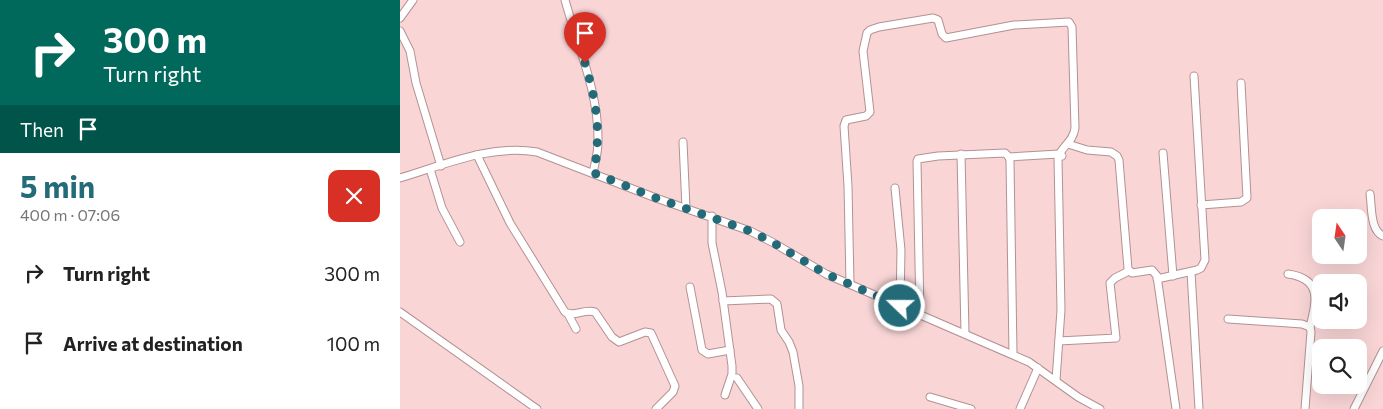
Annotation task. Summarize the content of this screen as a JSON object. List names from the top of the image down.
{
  "north": "top",
  "page": {
    "turn": ["300 m", "Turn right"],
    "then": "Then",
    "heading": ["5 min", "400 m · 07:06"],
    "list": [
      {
        "name": "Turn right",
        "value": "300 m"
      },
      {
        "name": "Arrive at destination",
        "value": "100 m"
      }
    ]
  }
}
